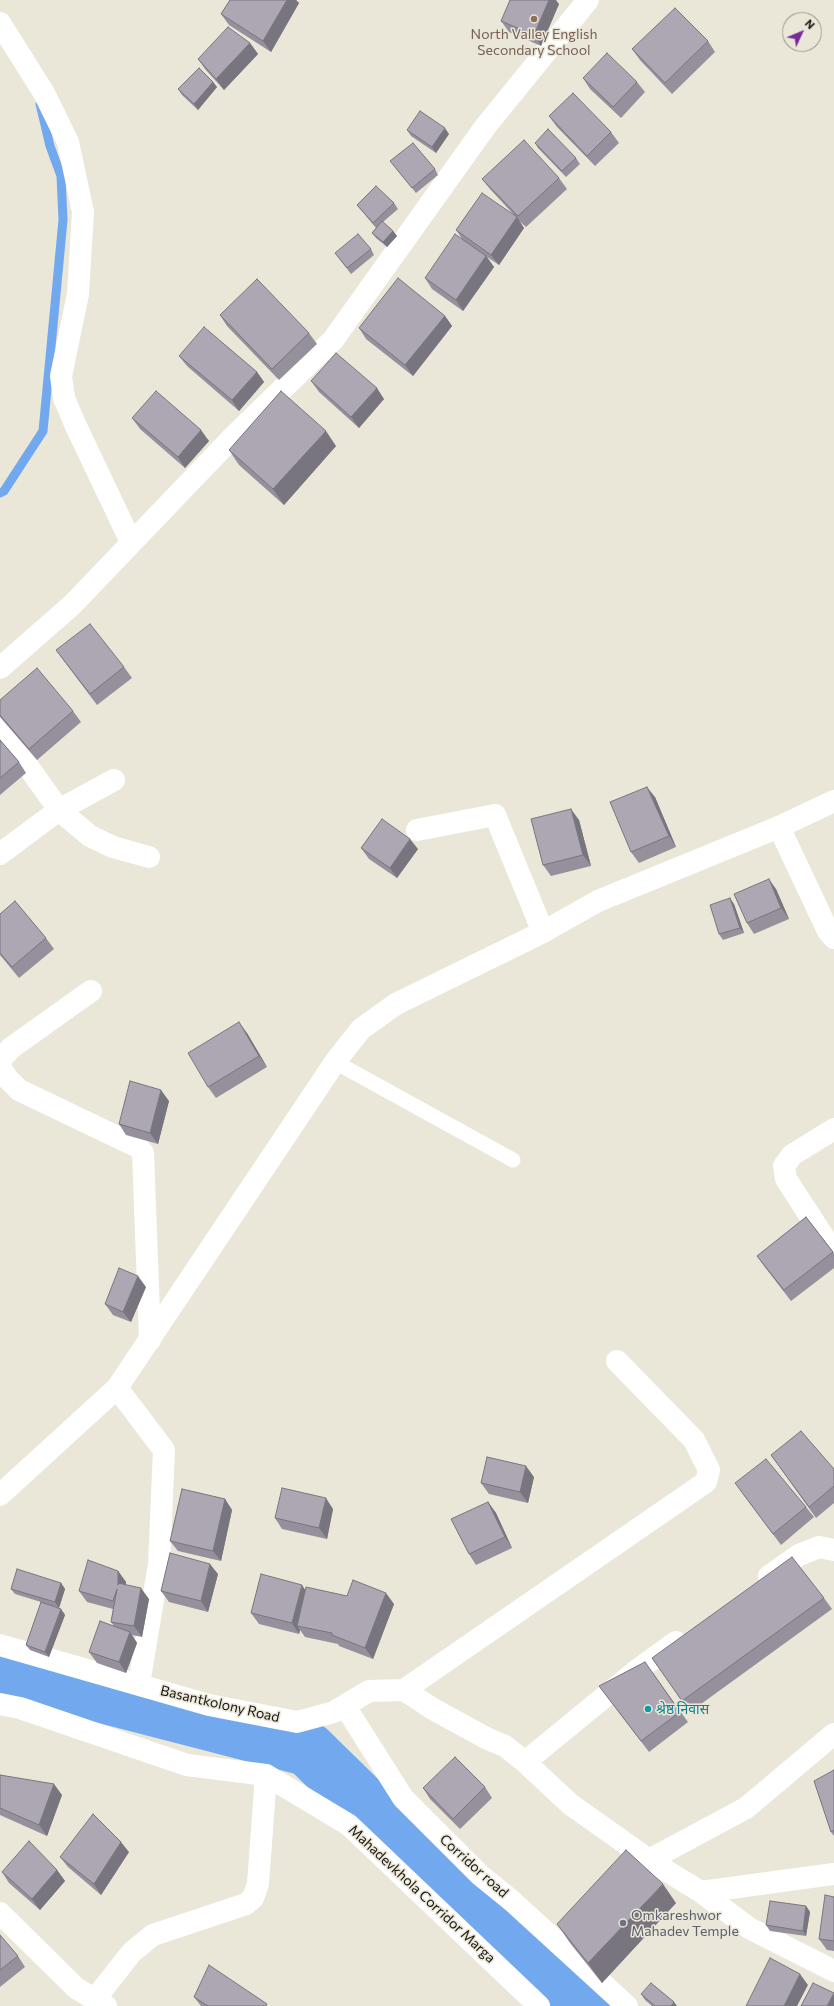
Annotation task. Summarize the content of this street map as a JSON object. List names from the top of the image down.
{
  "streets": {
    "street": ["Basantkolony Road", "Corridor road", "Mahadevkhola Corridor Marga"]
  },
  "crossings": [
    ["Basantkolony Road", "Corridor road"]
  ],
  "places": ["North Valley English Secondary School", "श्रेष्ठ निवास", "Omkareshwor Mahadev Temple"],
  "north": "top right"
}
